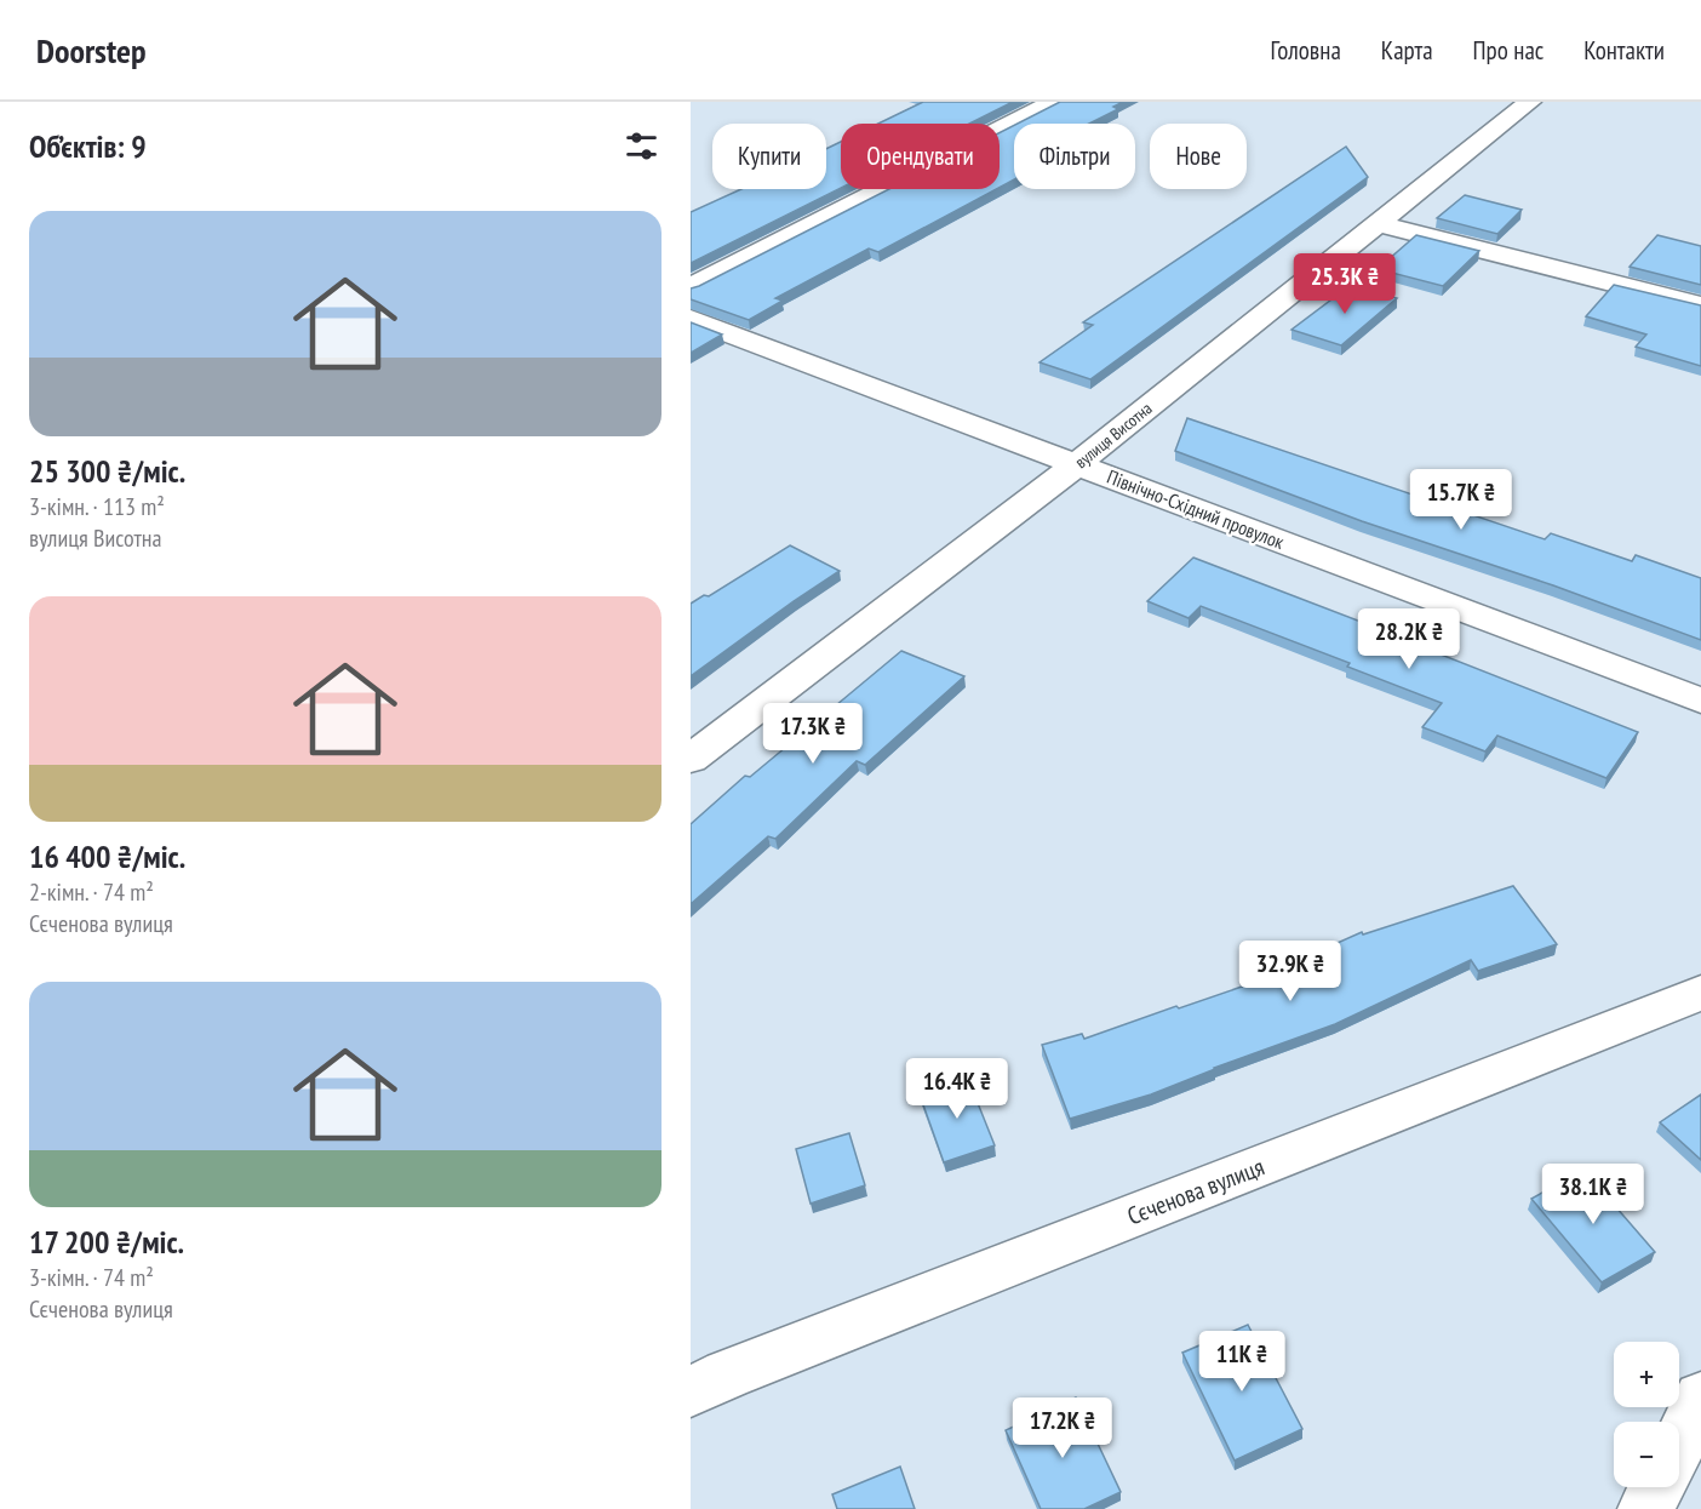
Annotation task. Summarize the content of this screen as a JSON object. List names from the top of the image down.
{
  "streets": {
    "street": ["вулиця Висотна", "Північно-Східний провулок", "Сєченова вулиця"]
  },
  "crossings": [
    ["вулиця Висотна", "Північно-Східний провулок"]
  ],
  "page": {
    "header": "Doorstep",
    "nav": [
      "Головна",
      "Карта",
      "Про нас",
      "Контакти"
    ],
    "heading": "Об’єктів: 9",
    "chip": [
      "Купити",
      "Орендувати",
      "Фільтри",
      "Нове"
    ],
    "list": [
      {
        "name": "25 300 ₴/міс.",
        "note": "3-кімн. · 113 m² · вулиця Висотна"
      },
      {
        "name": "16 400 ₴/міс.",
        "note": "2-кімн. · 74 m² · Сєченова вулиця"
      },
      {
        "name": "17 200 ₴/міс.",
        "note": "3-кімн. · 74 m² · Сєченова вулиця"
      }
    ],
    "price": [
      "25.3K ₴",
      "15.7K ₴",
      "28.2K ₴",
      "17.3K ₴",
      "32.9K ₴",
      "16.4K ₴",
      "38.1K ₴",
      "11K ₴",
      "17.2K ₴"
    ],
    "map_buttons": ["+", "−"]
  }
}
